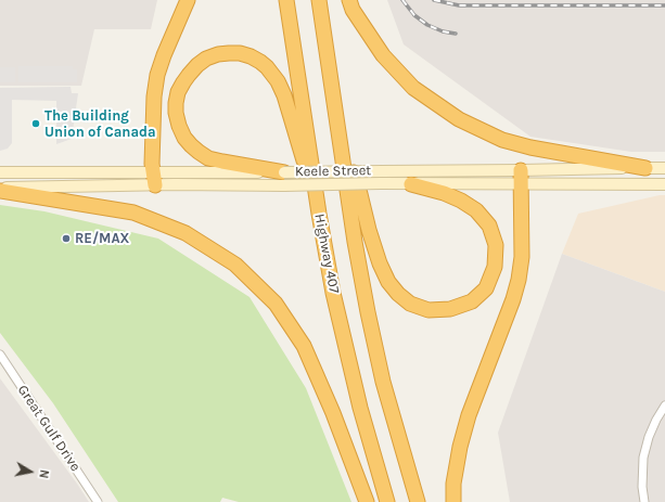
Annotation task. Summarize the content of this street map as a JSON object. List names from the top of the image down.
{
  "streets": {
    "highway": ["Highway 407"],
    "main road": ["Keele Street"],
    "street": ["Great Gulf Drive"]
  },
  "places": ["The Building Union of Canada", "RE/MAX"],
  "north": "right"
}
